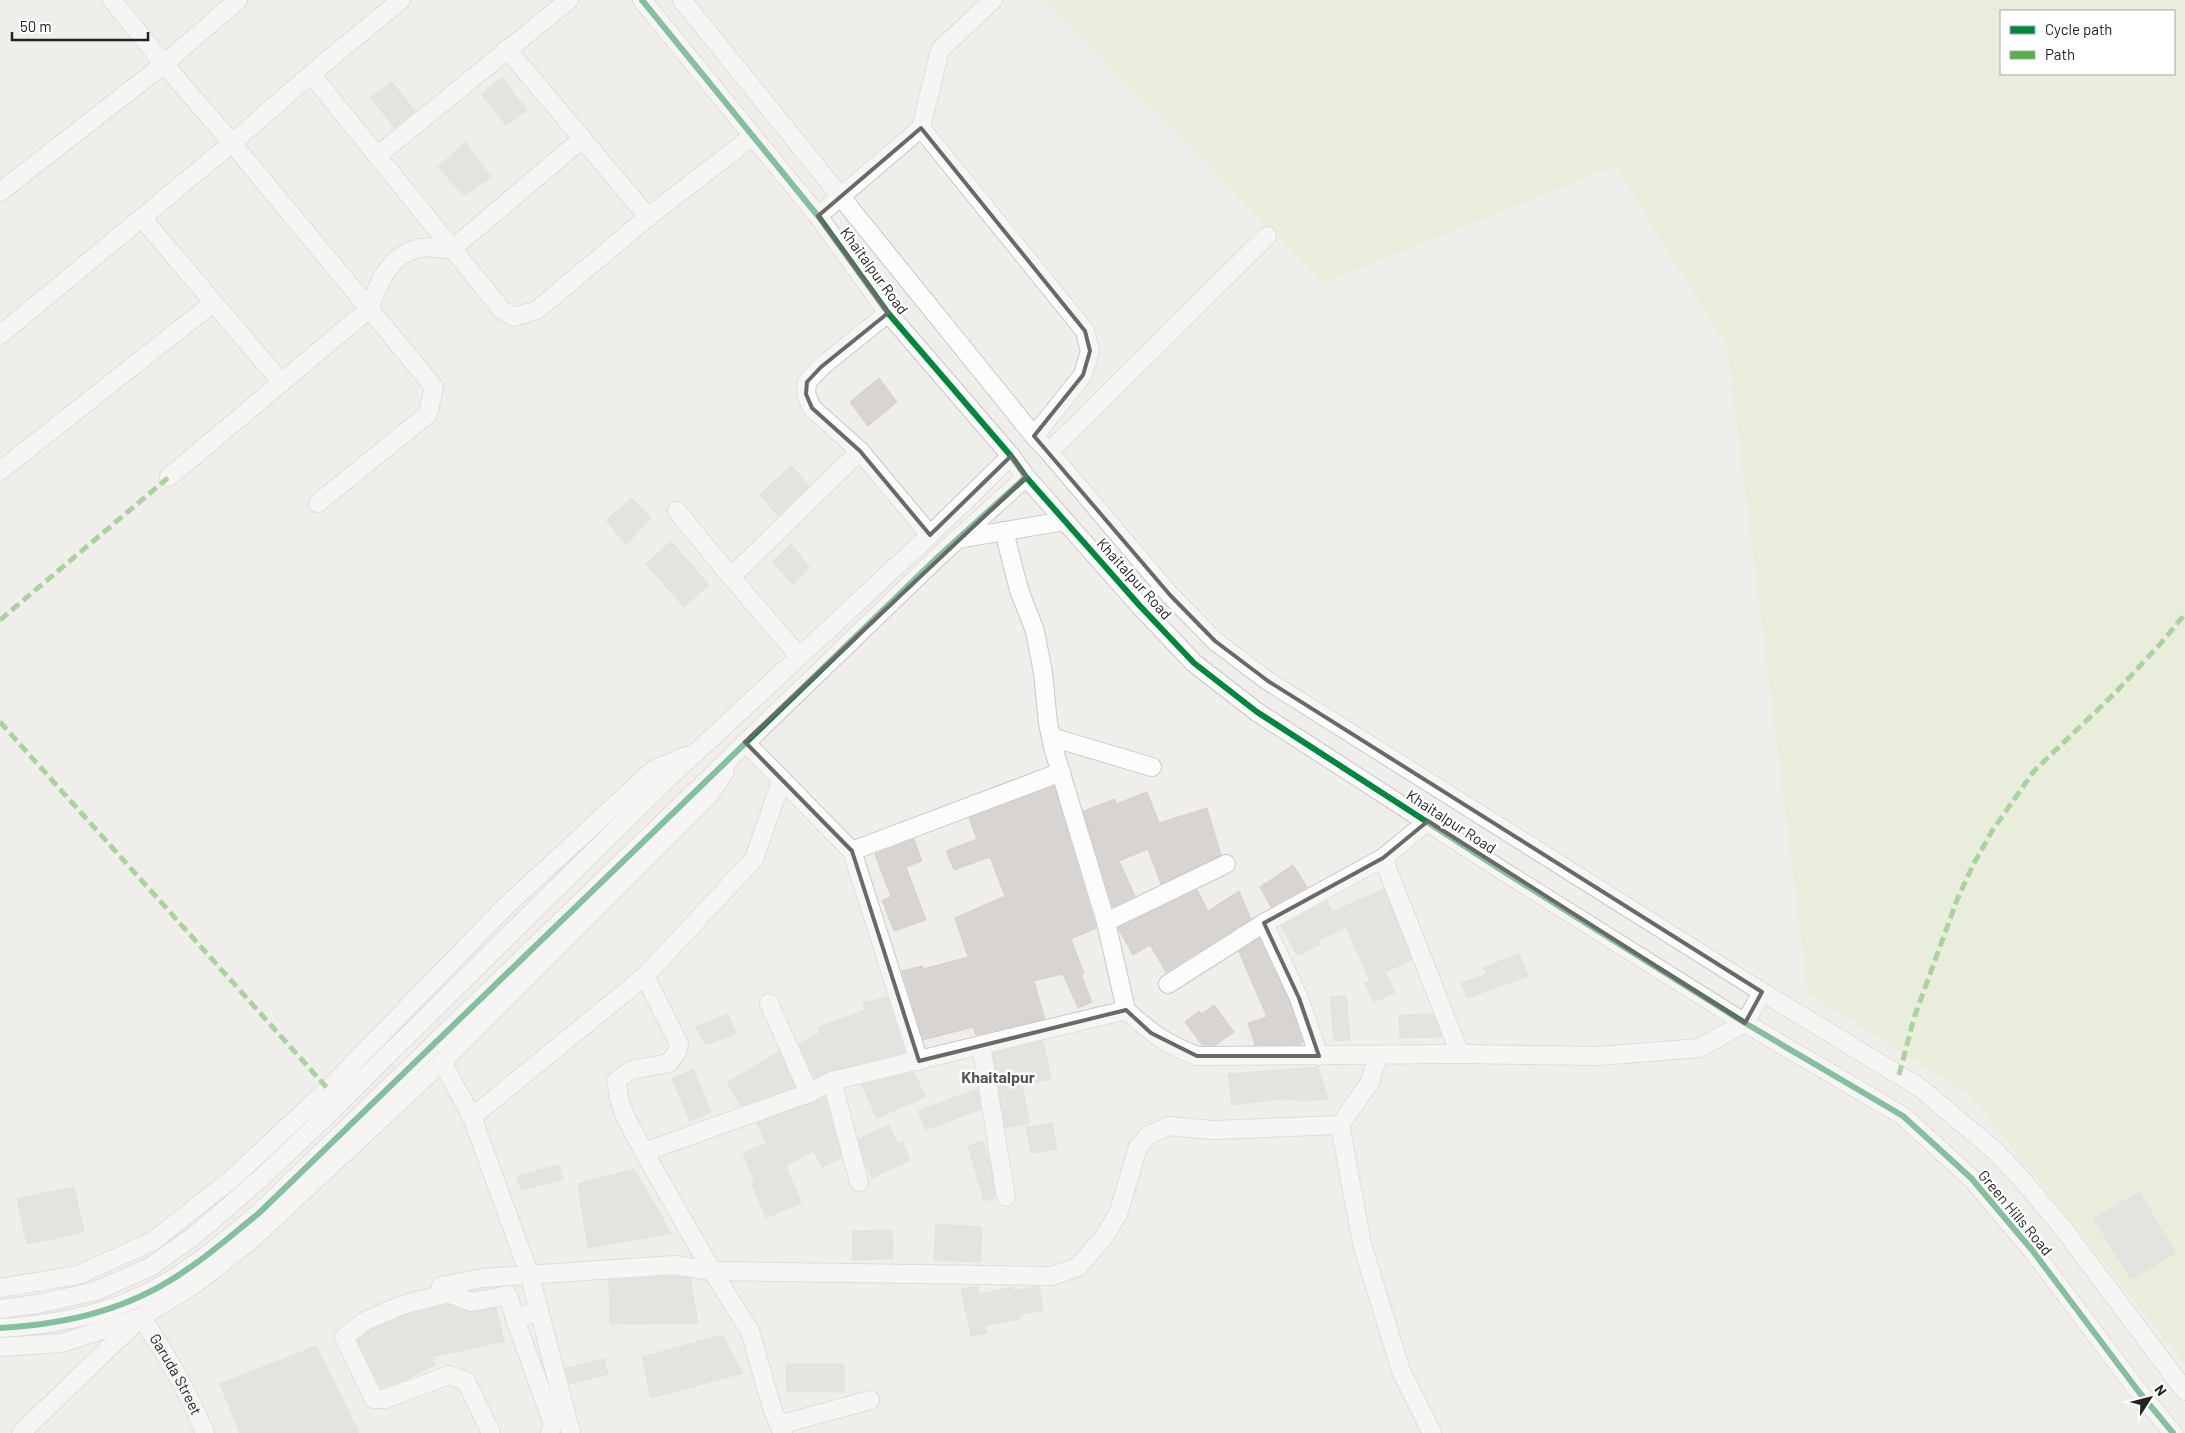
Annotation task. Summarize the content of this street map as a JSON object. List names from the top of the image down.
{
  "streets": {
    "street": ["Khaitalpur Road", "Green Hills Road", "Garuda Street"]
  },
  "crossings": [
    ["Khaitalpur Road", "Green Hills Road"]
  ],
  "districts": ["Khaitalpur"],
  "legend": ["Cycle path", "Path"],
  "scale_bar": "50 m",
  "north": "top right"
}
